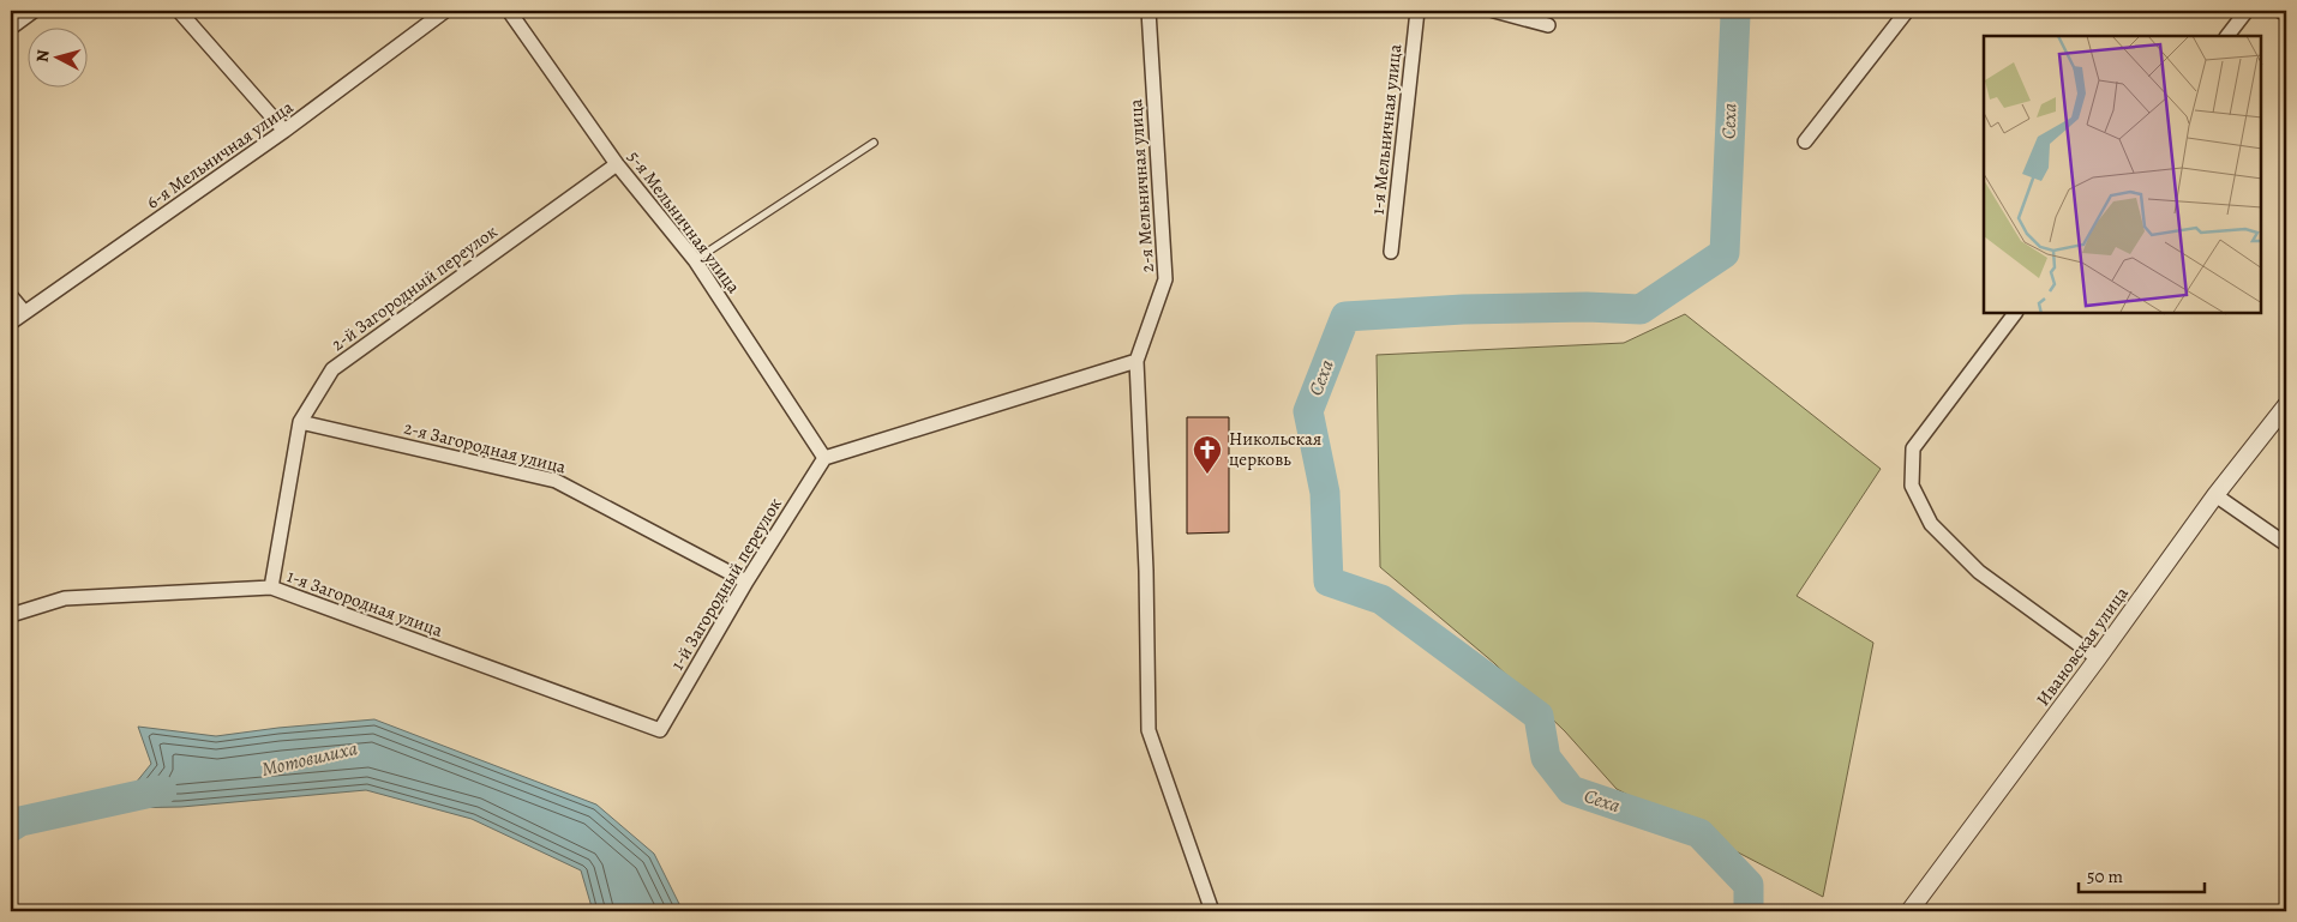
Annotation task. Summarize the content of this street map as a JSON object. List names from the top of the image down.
{
  "streets": {
    "street": [
      "1-я Мельничная улица",
      "6-я Мельничная улица",
      "2-я Мельничная улица",
      "5-я Мельничная улица",
      "2-й Загородный переулок",
      "2-я Загородная улица",
      "1-й Загородный переулок",
      "1-я Загородная улица",
      "Ивановская улица"
    ]
  },
  "crossings": [
    ["5-я Мельничная улица", "2-й Загородный переулок"],
    ["5-я Мельничная улица", "1-й Загородный переулок"],
    ["2-й Загородный переулок", "2-я Загородная улица"],
    ["2-й Загородный переулок", "1-я Загородная улица"],
    ["2-я Загородная улица", "1-й Загородный переулок"],
    ["1-й Загородный переулок", "1-я Загородная улица"]
  ],
  "water": ["Сеха", "Мотовилиха"],
  "places": {
    "church": ["Никольская церковь"]
  },
  "scale_bar": "50 m",
  "north": "left"
}
